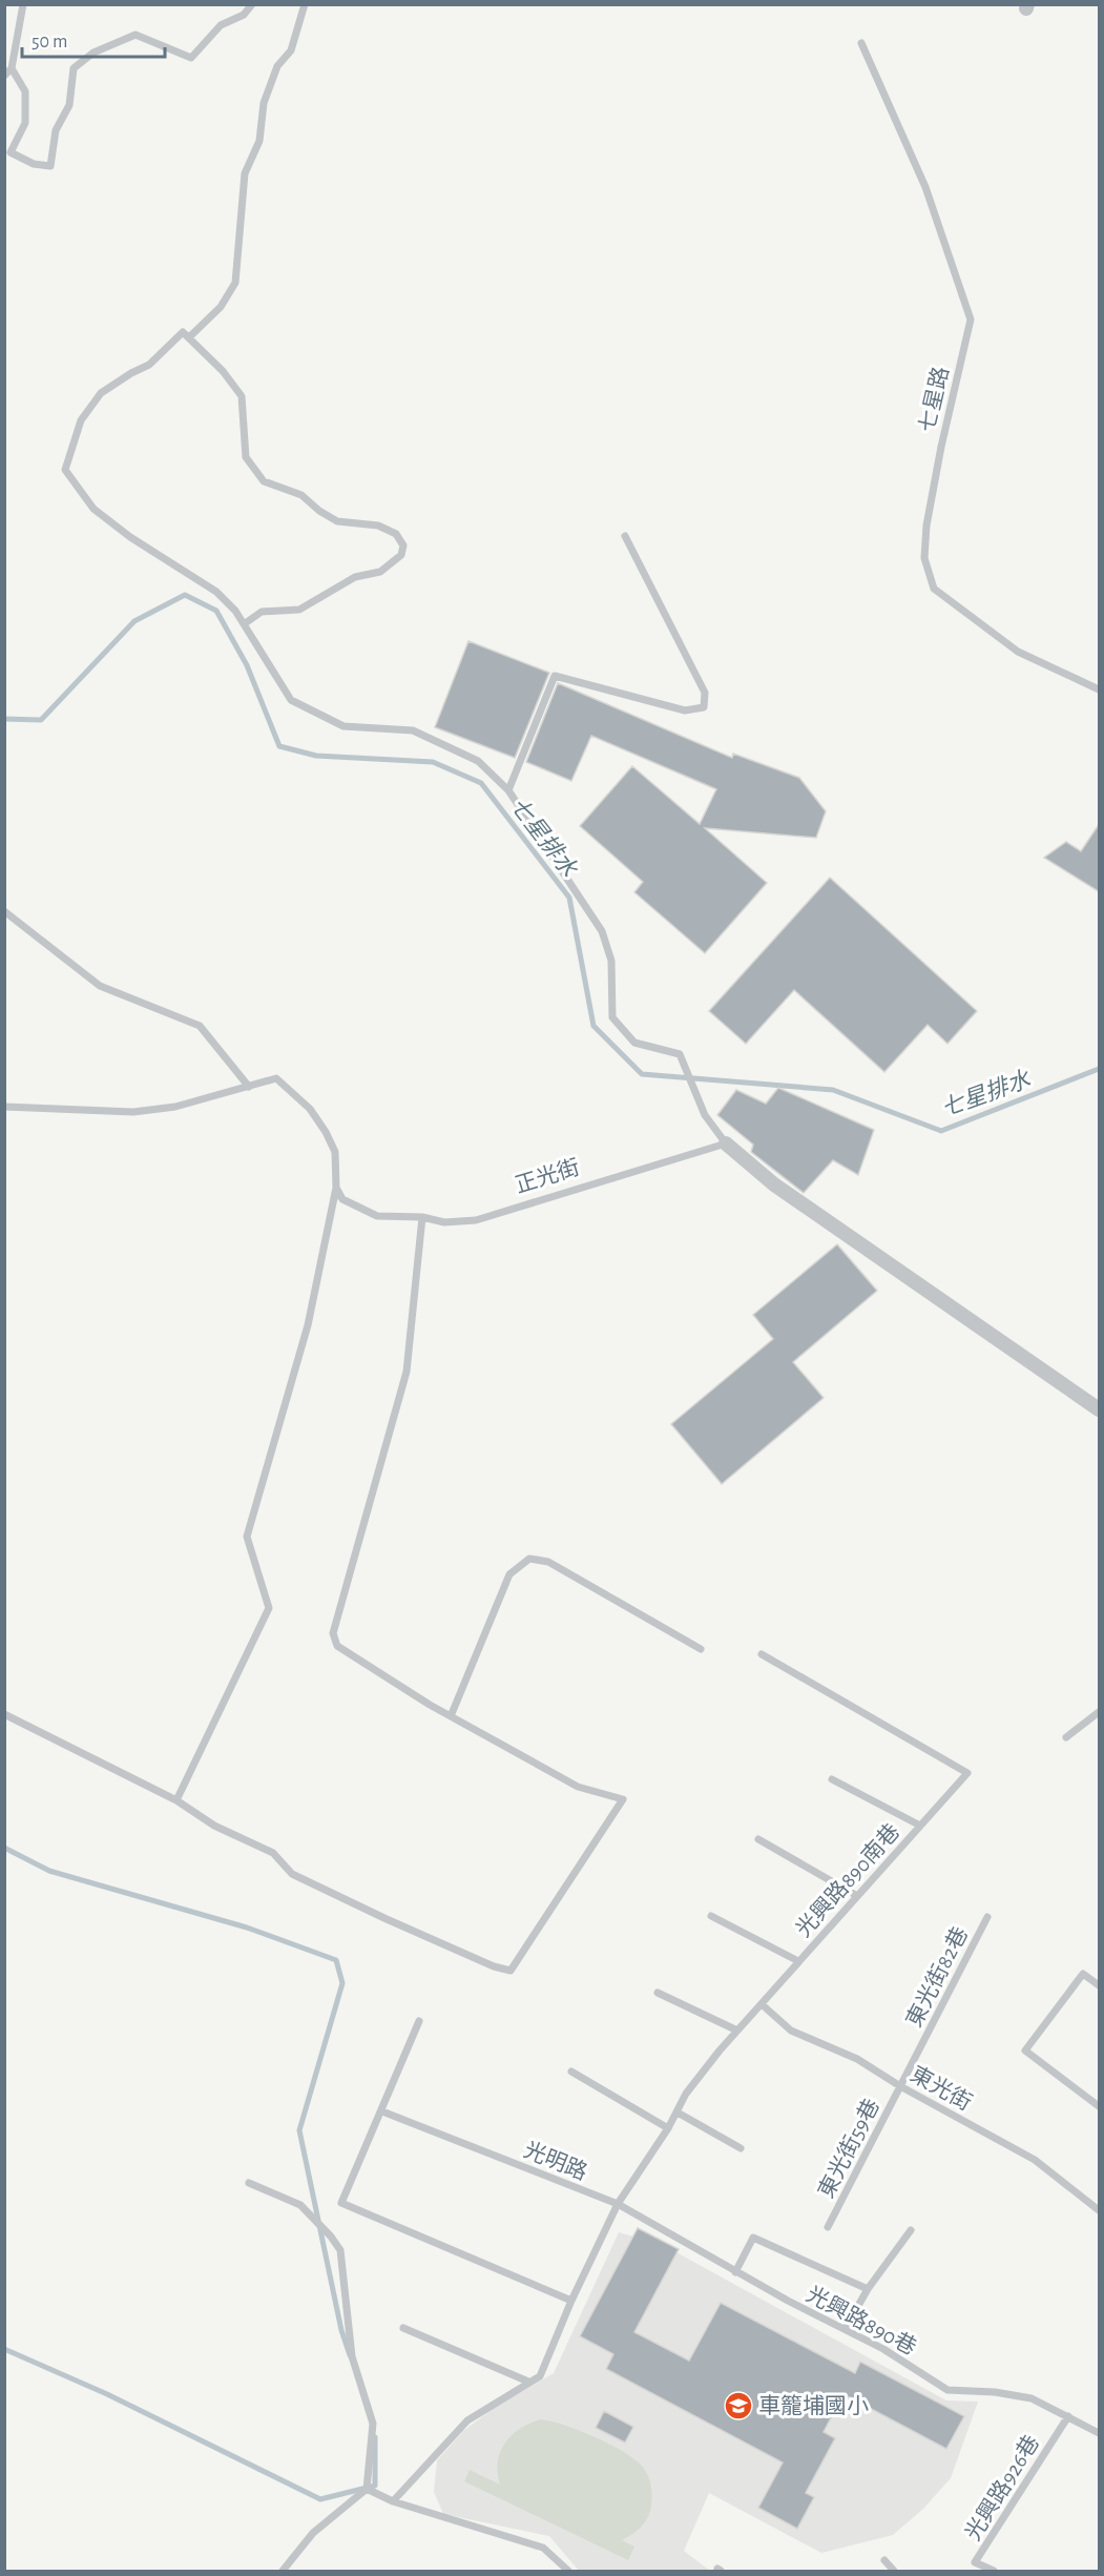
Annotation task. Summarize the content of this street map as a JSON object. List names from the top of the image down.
{
  "streets": {
    "lane": [
      "七星路",
      "正光街",
      "光興路890南巷",
      "東光街82巷",
      "東光街",
      "東光街59巷",
      "光明路",
      "光興路890巷",
      "光興路926巷"
    ]
  },
  "crossings": [
    ["光興路890南巷", "東光街"],
    ["光興路890南巷", "光明路"],
    ["光興路890南巷", "光興路890巷"],
    ["東光街82巷", "東光街"],
    ["東光街82巷", "東光街59巷"],
    ["東光街", "東光街59巷"],
    ["光明路", "光興路890巷"],
    ["光興路890巷", "光興路926巷"]
  ],
  "water": ["七星排水"],
  "places": {
    "school or university": ["車籠埔國小"]
  },
  "scale_bar": "50 m"
}
